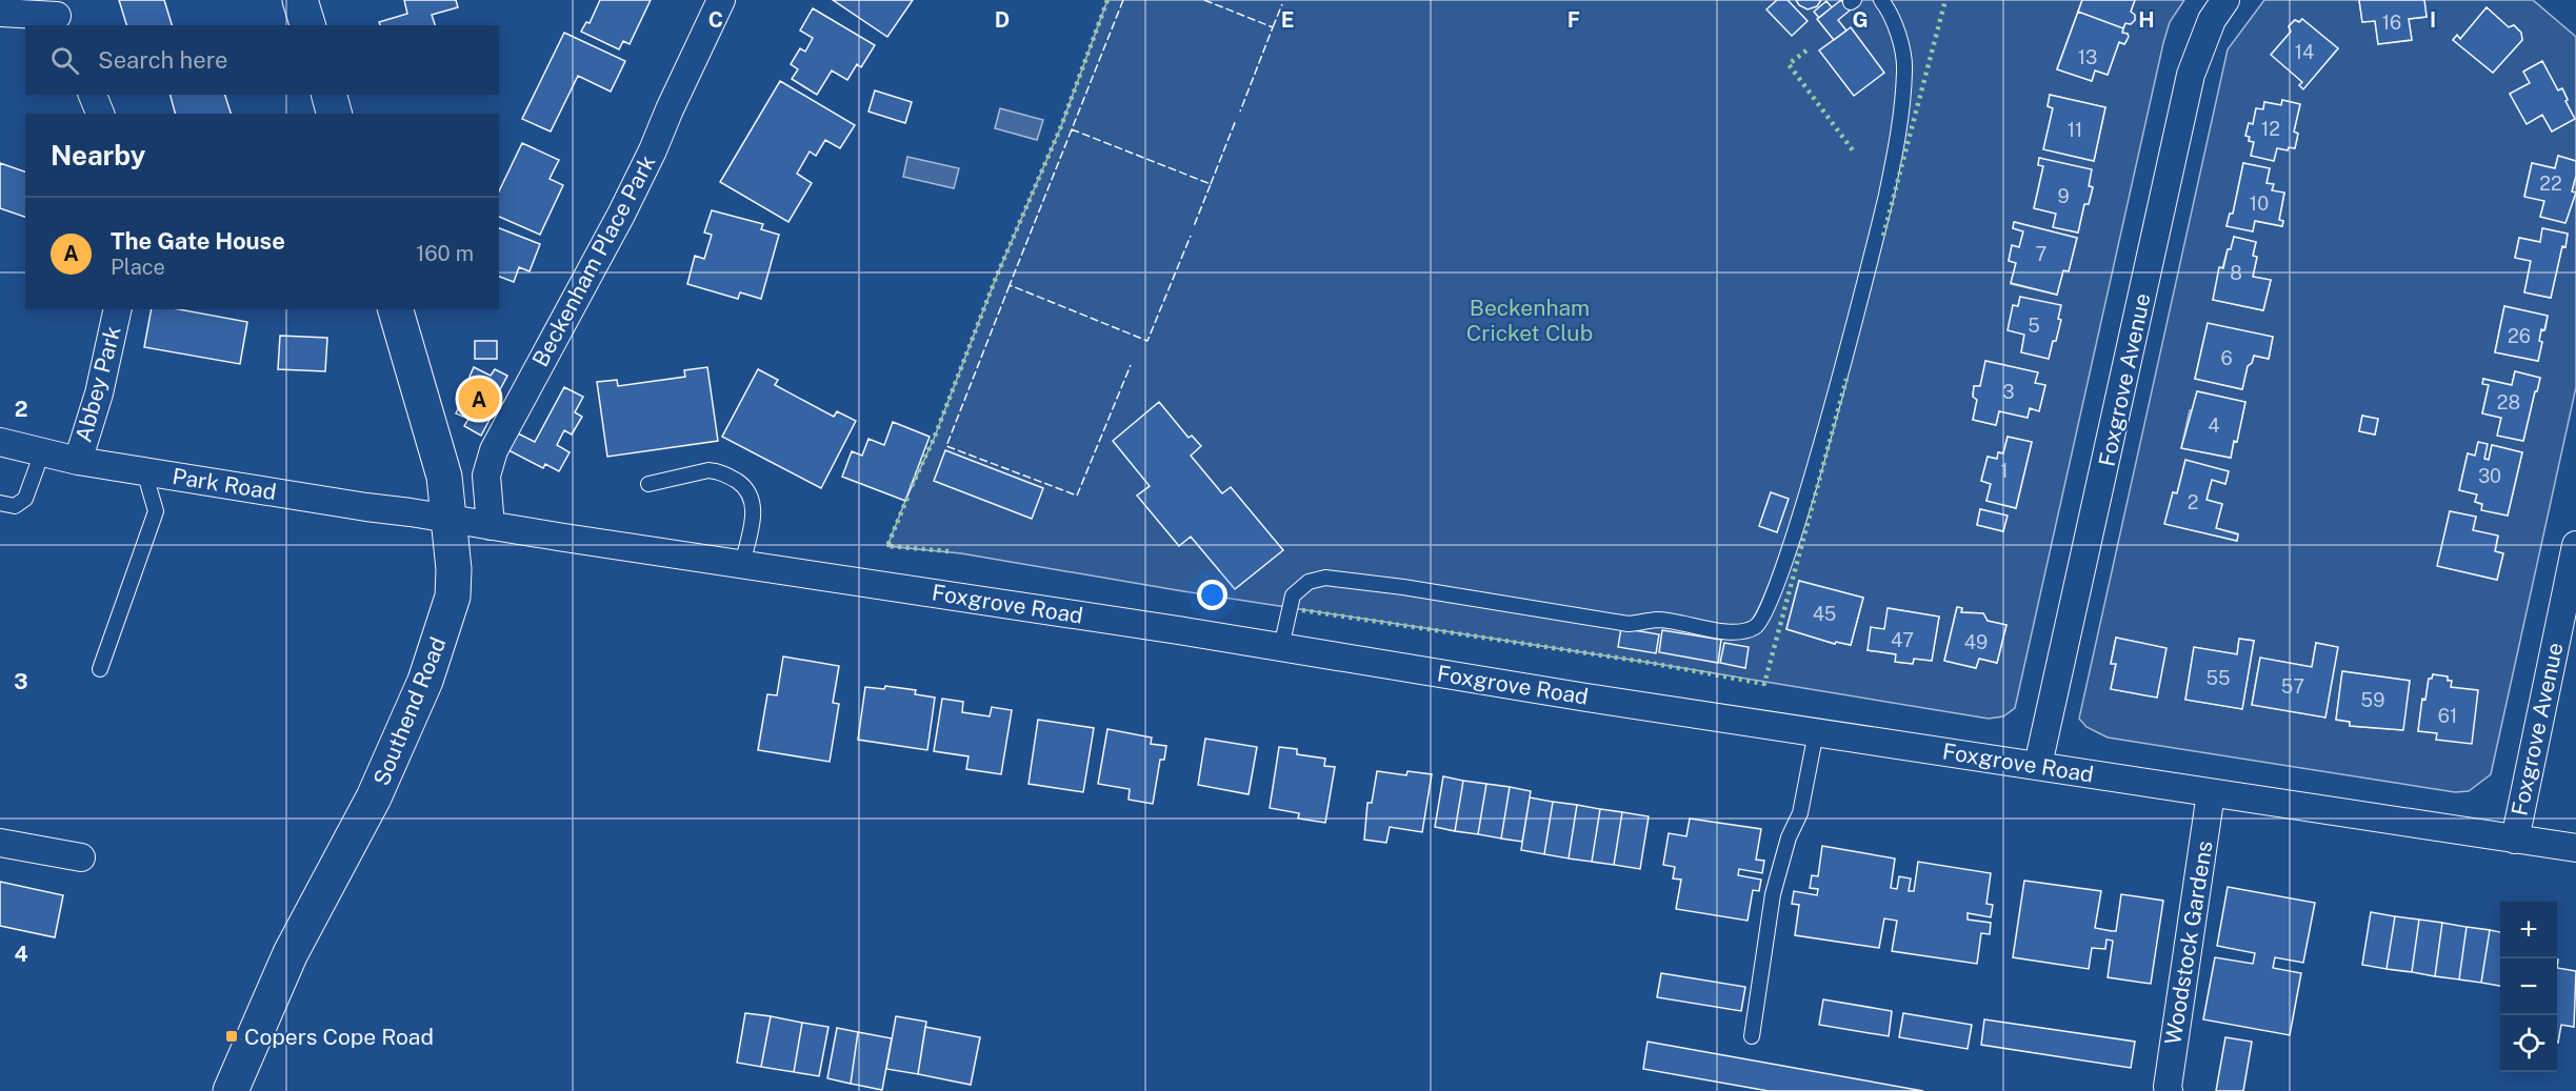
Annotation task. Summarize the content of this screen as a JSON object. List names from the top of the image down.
{
  "streets": {
    "main road": ["Southend Road"],
    "street": [
      "Beckenham Place Park",
      "Foxgrove Avenue",
      "Abbey Park",
      "Park Road",
      "Foxgrove Road",
      "Woodstock Gardens"
    ]
  },
  "crossings": [
    ["Beckenham Place Park", "Foxgrove Road"],
    ["Foxgrove Avenue", "Foxgrove Road"],
    ["Abbey Park", "Park Road"],
    ["Park Road", "Foxgrove Road"],
    ["Park Road", "Southend Road"],
    ["Foxgrove Road", "Southend Road"],
    ["Foxgrove Road", "Woodstock Gardens"]
  ],
  "parks": ["Beckenham Cricket Club"],
  "places": {
    "transit": ["Copers Cope Road"]
  },
  "house_numbers": [
    "16",
    "14",
    "13",
    "12",
    "11",
    "22",
    "9",
    "10",
    "7",
    "8",
    "5",
    "26",
    "6",
    "3",
    "28",
    "4",
    "1",
    "30",
    "2",
    "45",
    "47",
    "49",
    "55",
    "57",
    "59",
    "61"
  ],
  "page": {
    "search": "Search here",
    "heading": "Nearby",
    "list": [
      {
        "mark": "A",
        "name": "The Gate House",
        "note": "Place",
        "value": "160 m"
      }
    ],
    "pins": "A",
    "map_buttons": ["+", "−"]
  },
  "grid": {
    "columns": [
      "C",
      "D",
      "E",
      "F",
      "G",
      "H",
      "I"
    ],
    "rows": ["2", "3", "4"]
  }
}
